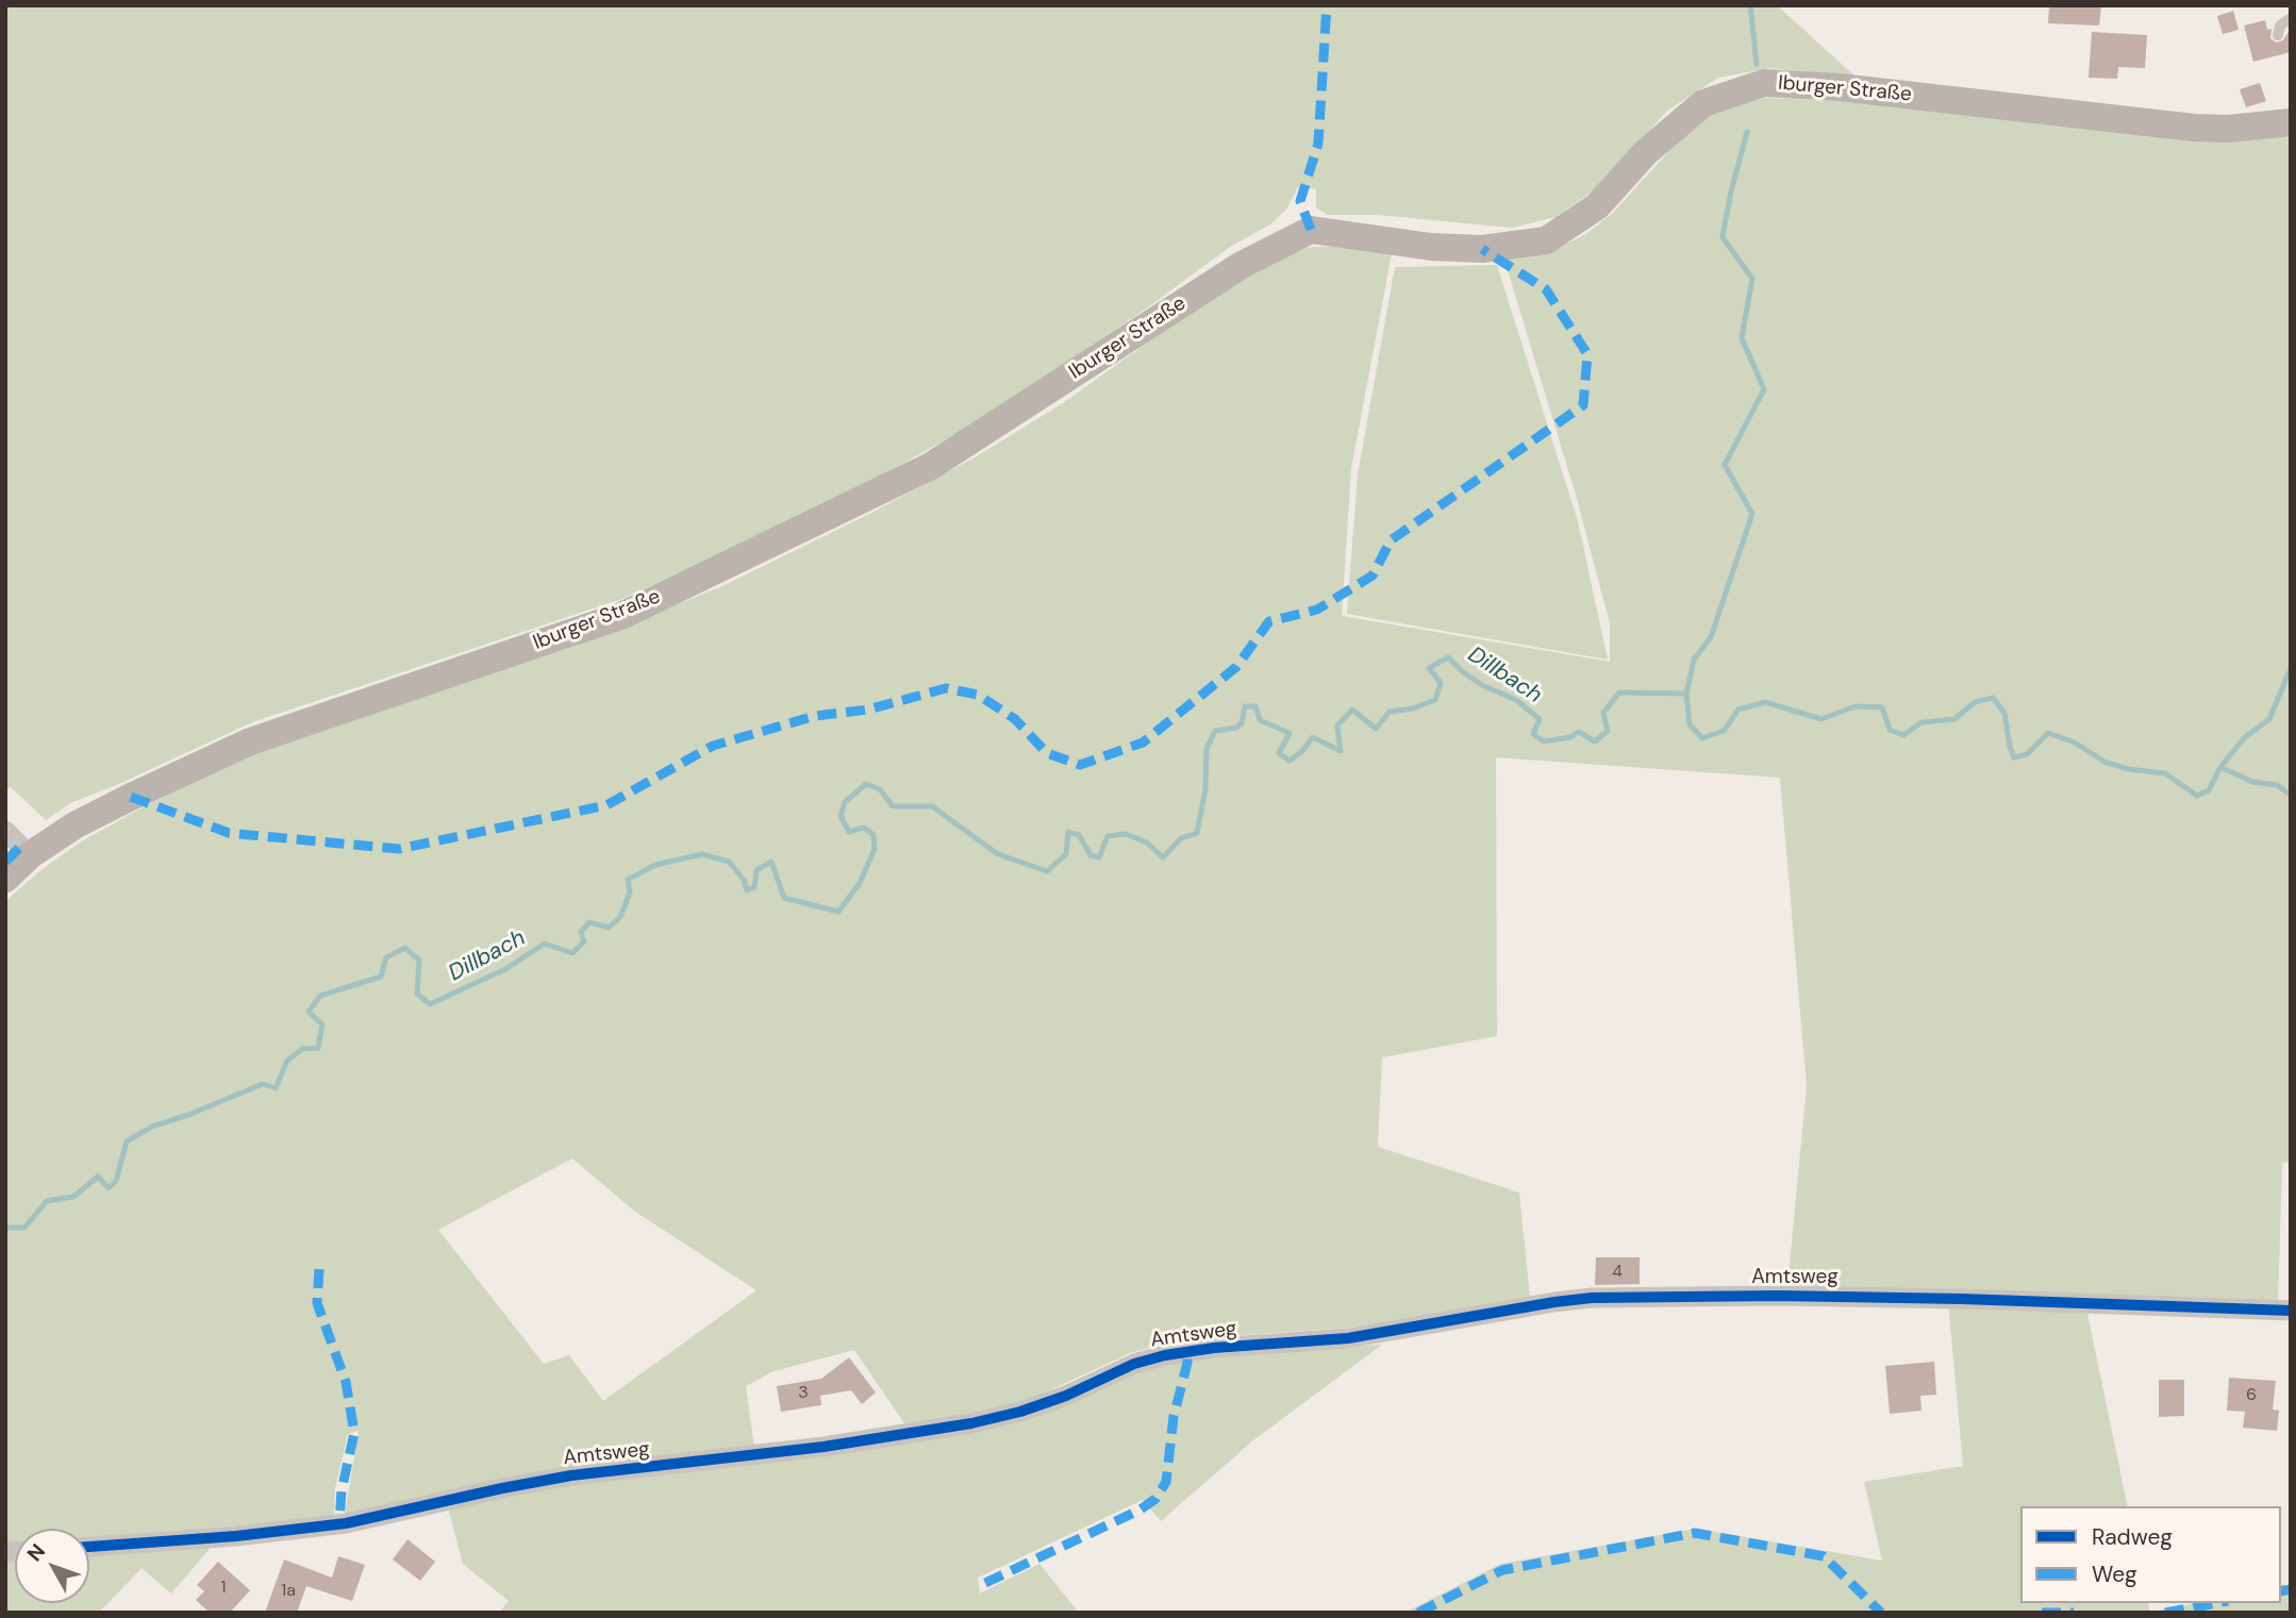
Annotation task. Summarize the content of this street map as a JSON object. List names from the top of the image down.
{
  "streets": {
    "main road": ["Iburger Straße"],
    "street": ["Amtsweg"]
  },
  "water": ["Dillbach"],
  "house_numbers": [
    "4",
    "3",
    "6",
    "1",
    "1a"
  ],
  "legend": ["Radweg", "Weg"],
  "north": "top left"
}
